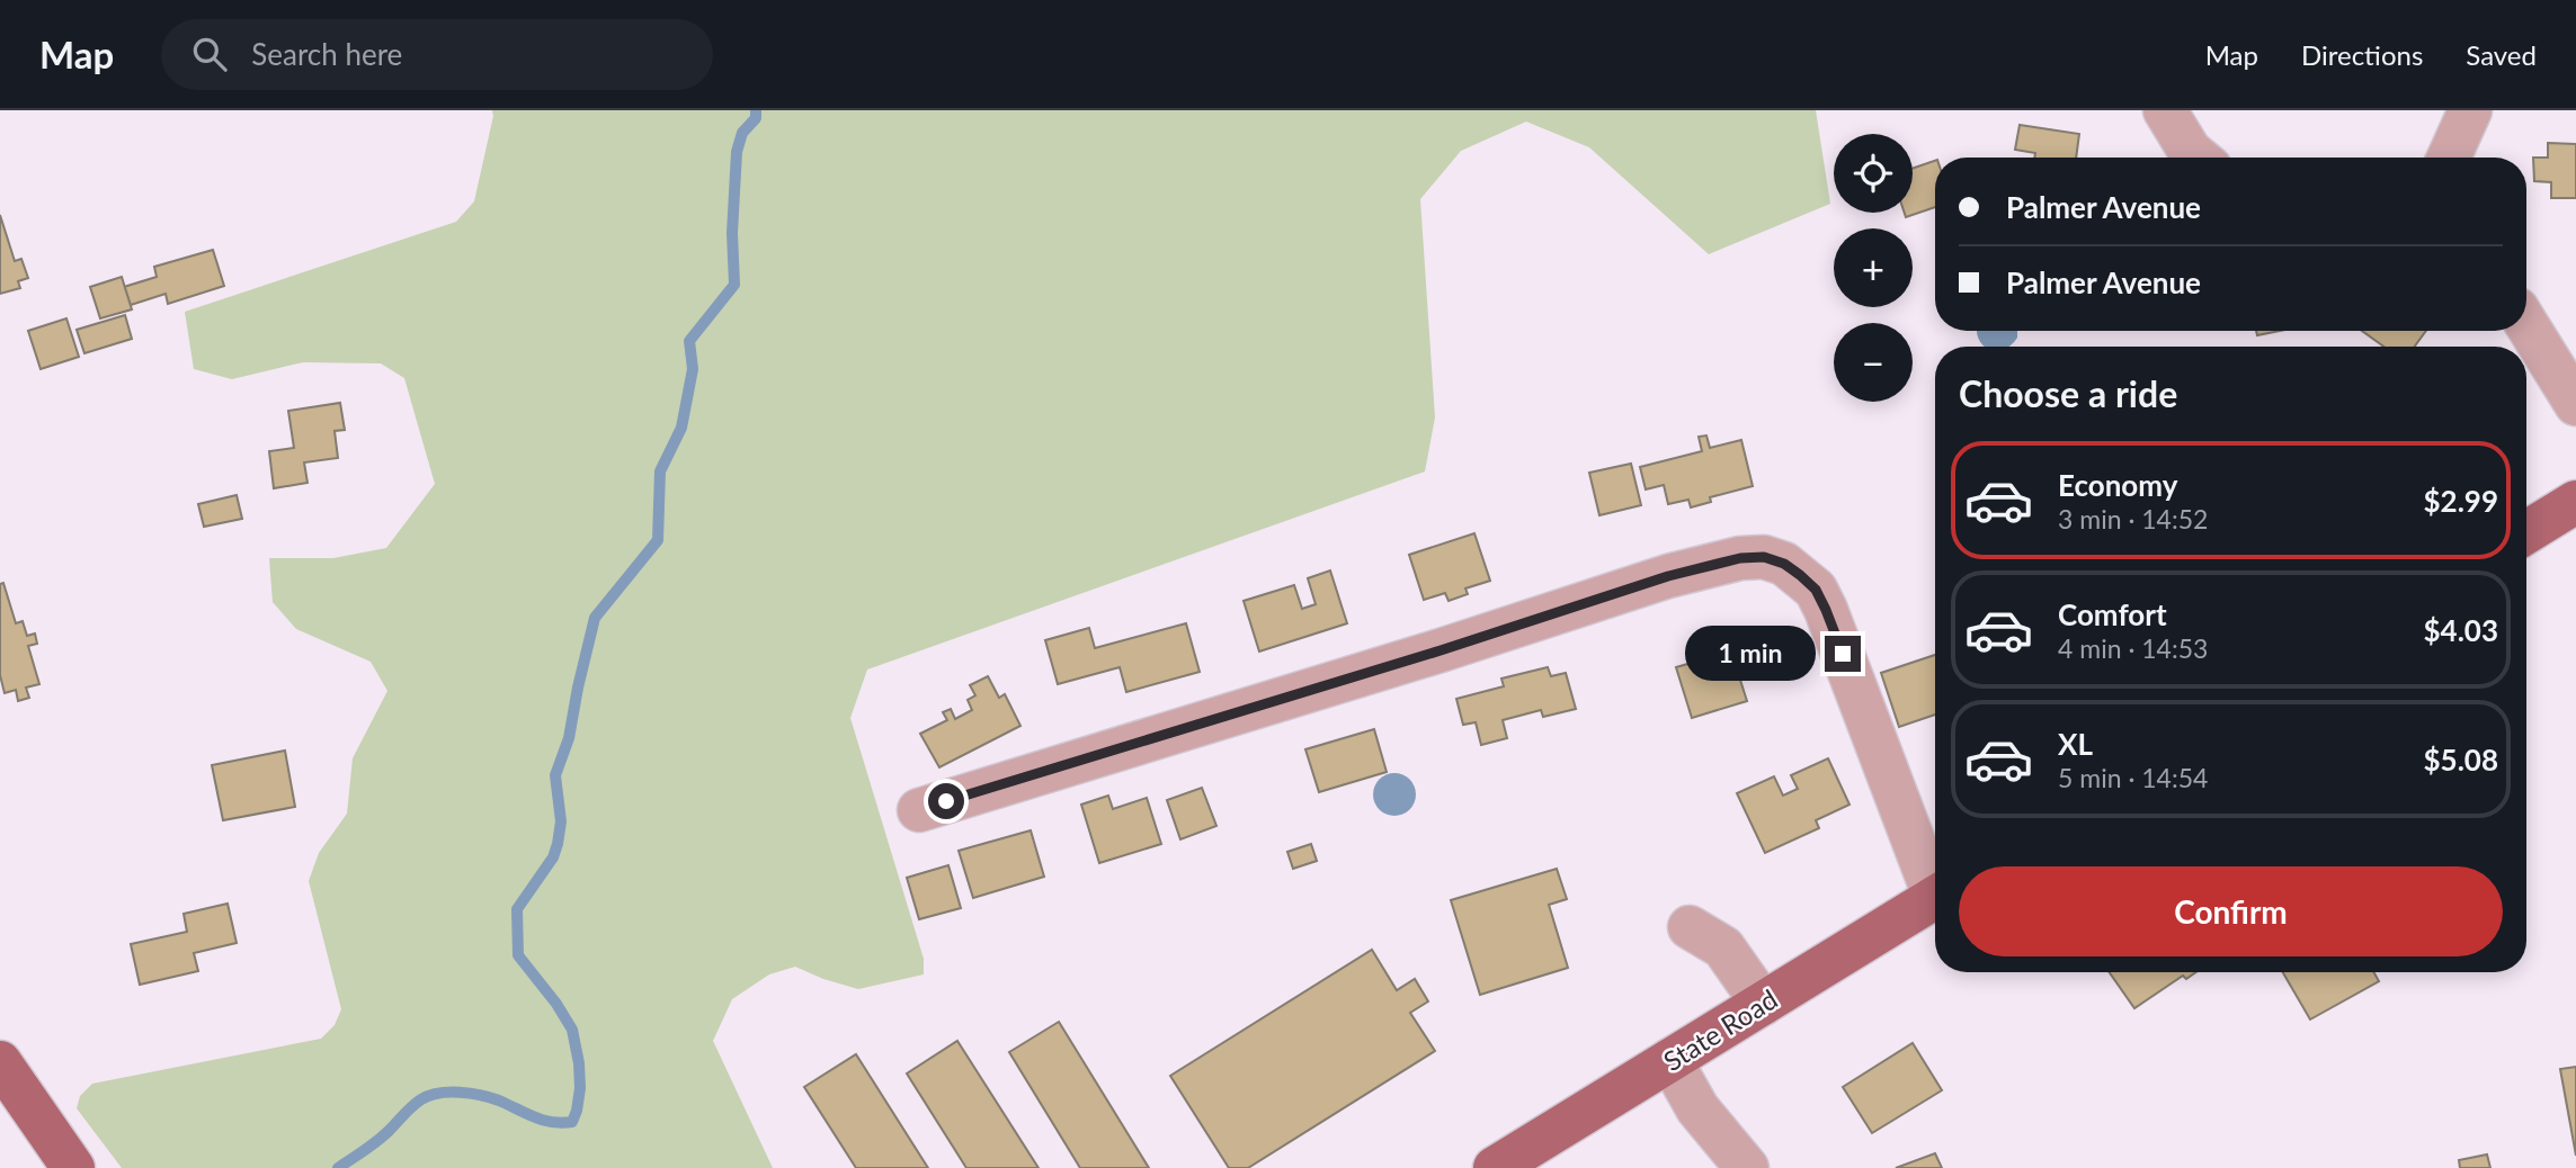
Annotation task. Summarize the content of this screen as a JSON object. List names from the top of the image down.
{
  "streets": {
    "main road": ["State Road"]
  },
  "page": {
    "header": "Map",
    "search": "Search here",
    "nav": ["Map", "Directions", "Saved"],
    "map_buttons": ["+", "−"],
    "banner": ["Palmer Avenue", "Palmer Avenue"],
    "heading": "Choose a ride",
    "list": [
      {
        "name": "Economy",
        "note": "3 min · 14:52",
        "value": "$2.99"
      },
      {
        "name": "Comfort",
        "note": "4 min · 14:53",
        "value": "$4.03"
      },
      {
        "name": "XL",
        "note": "5 min · 14:54",
        "value": "$5.08"
      }
    ],
    "bubble": "1 min",
    "buttons": "Confirm"
  }
}
